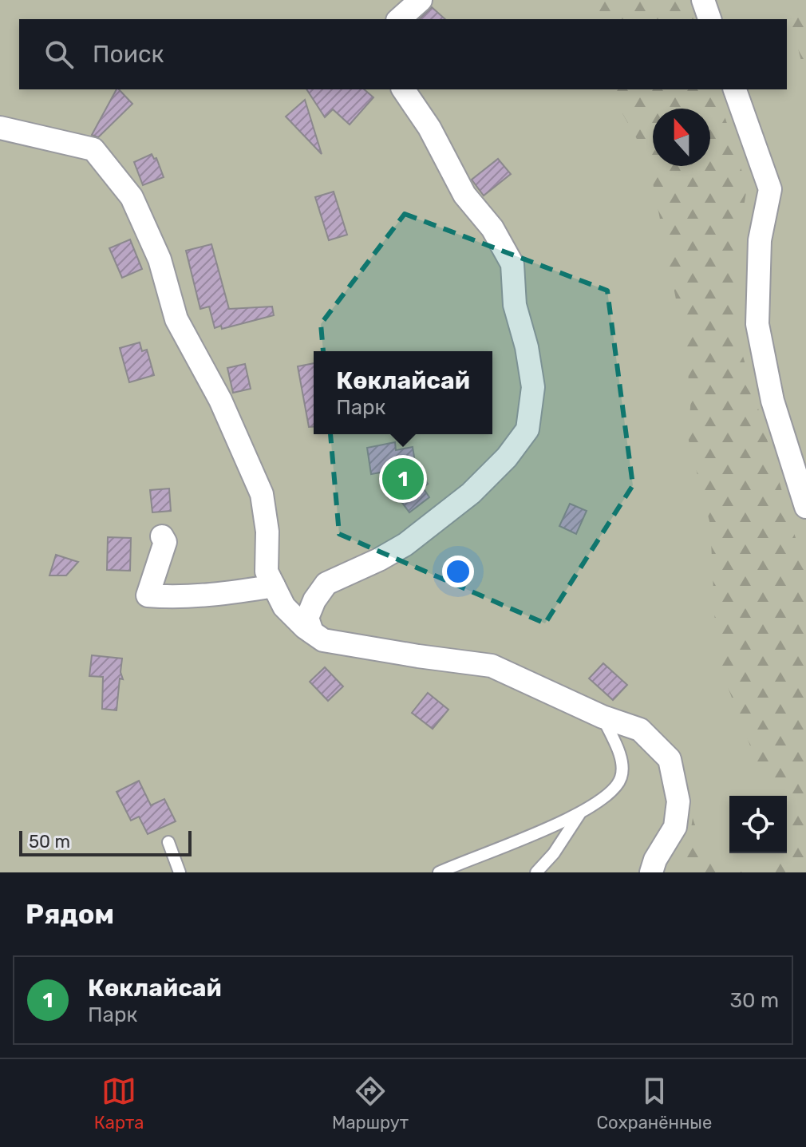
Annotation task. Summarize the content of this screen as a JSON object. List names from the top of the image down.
{
  "scale_bar": "50 m",
  "north": "top",
  "page": {
    "search": "Поиск",
    "popup": ["Көклайсай", "Парк"],
    "pins": "1",
    "scale": "50 m",
    "heading": "Рядом",
    "list": [
      {
        "mark": "1",
        "name": "Көклайсай",
        "note": "Парк",
        "value": "30 m"
      }
    ],
    "nav": ["Карта", "Маршрут", "Сохранённые"]
  }
}
